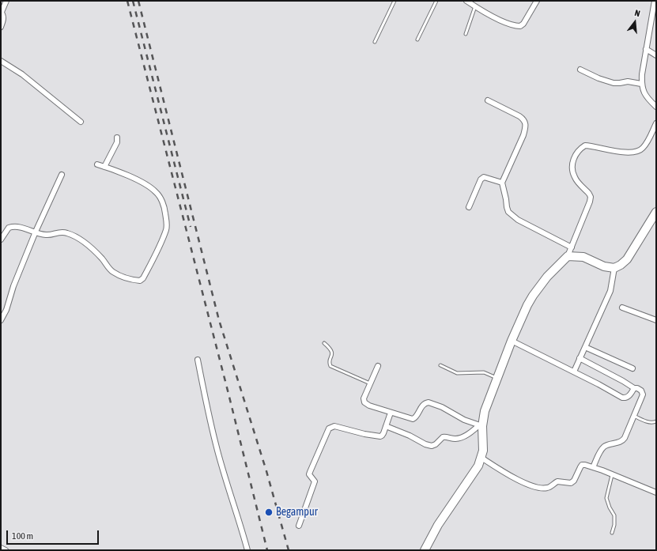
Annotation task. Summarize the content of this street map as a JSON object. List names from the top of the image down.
{
  "places": ["Begampur"],
  "scale_bar": "100 m",
  "north": "top"
}
